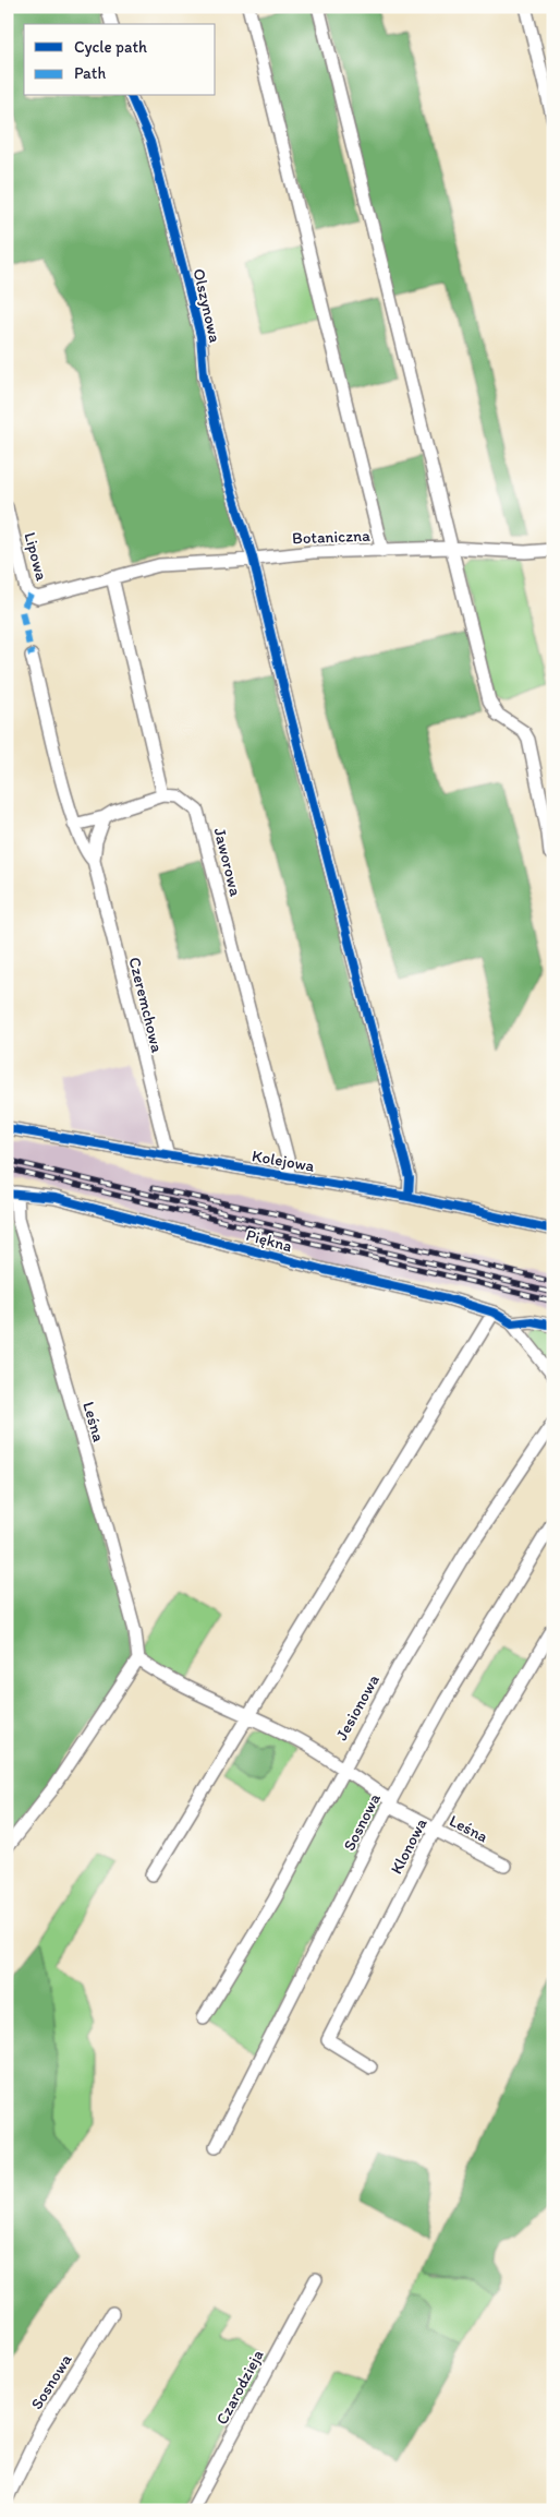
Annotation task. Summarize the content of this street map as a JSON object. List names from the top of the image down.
{
  "streets": {
    "street": [
      "Olszynowa",
      "Botaniczna",
      "Lipowa",
      "Jaworowa",
      "Czeremchowa",
      "Kolejowa",
      "Piękna",
      "Leśna",
      "Jesionowa",
      "Sosnowa",
      "Klonowa",
      "Czarodzieja"
    ]
  },
  "crossings": [
    ["Olszynowa", "Botaniczna"],
    ["Olszynowa", "Kolejowa"],
    ["Botaniczna", "Lipowa"],
    ["Jaworowa", "Kolejowa"],
    ["Czeremchowa", "Kolejowa"],
    ["Piękna", "Leśna"],
    ["Leśna", "Jesionowa"],
    ["Leśna", "Sosnowa"],
    ["Leśna", "Klonowa"]
  ],
  "legend": ["Cycle path", "Path"]
}
